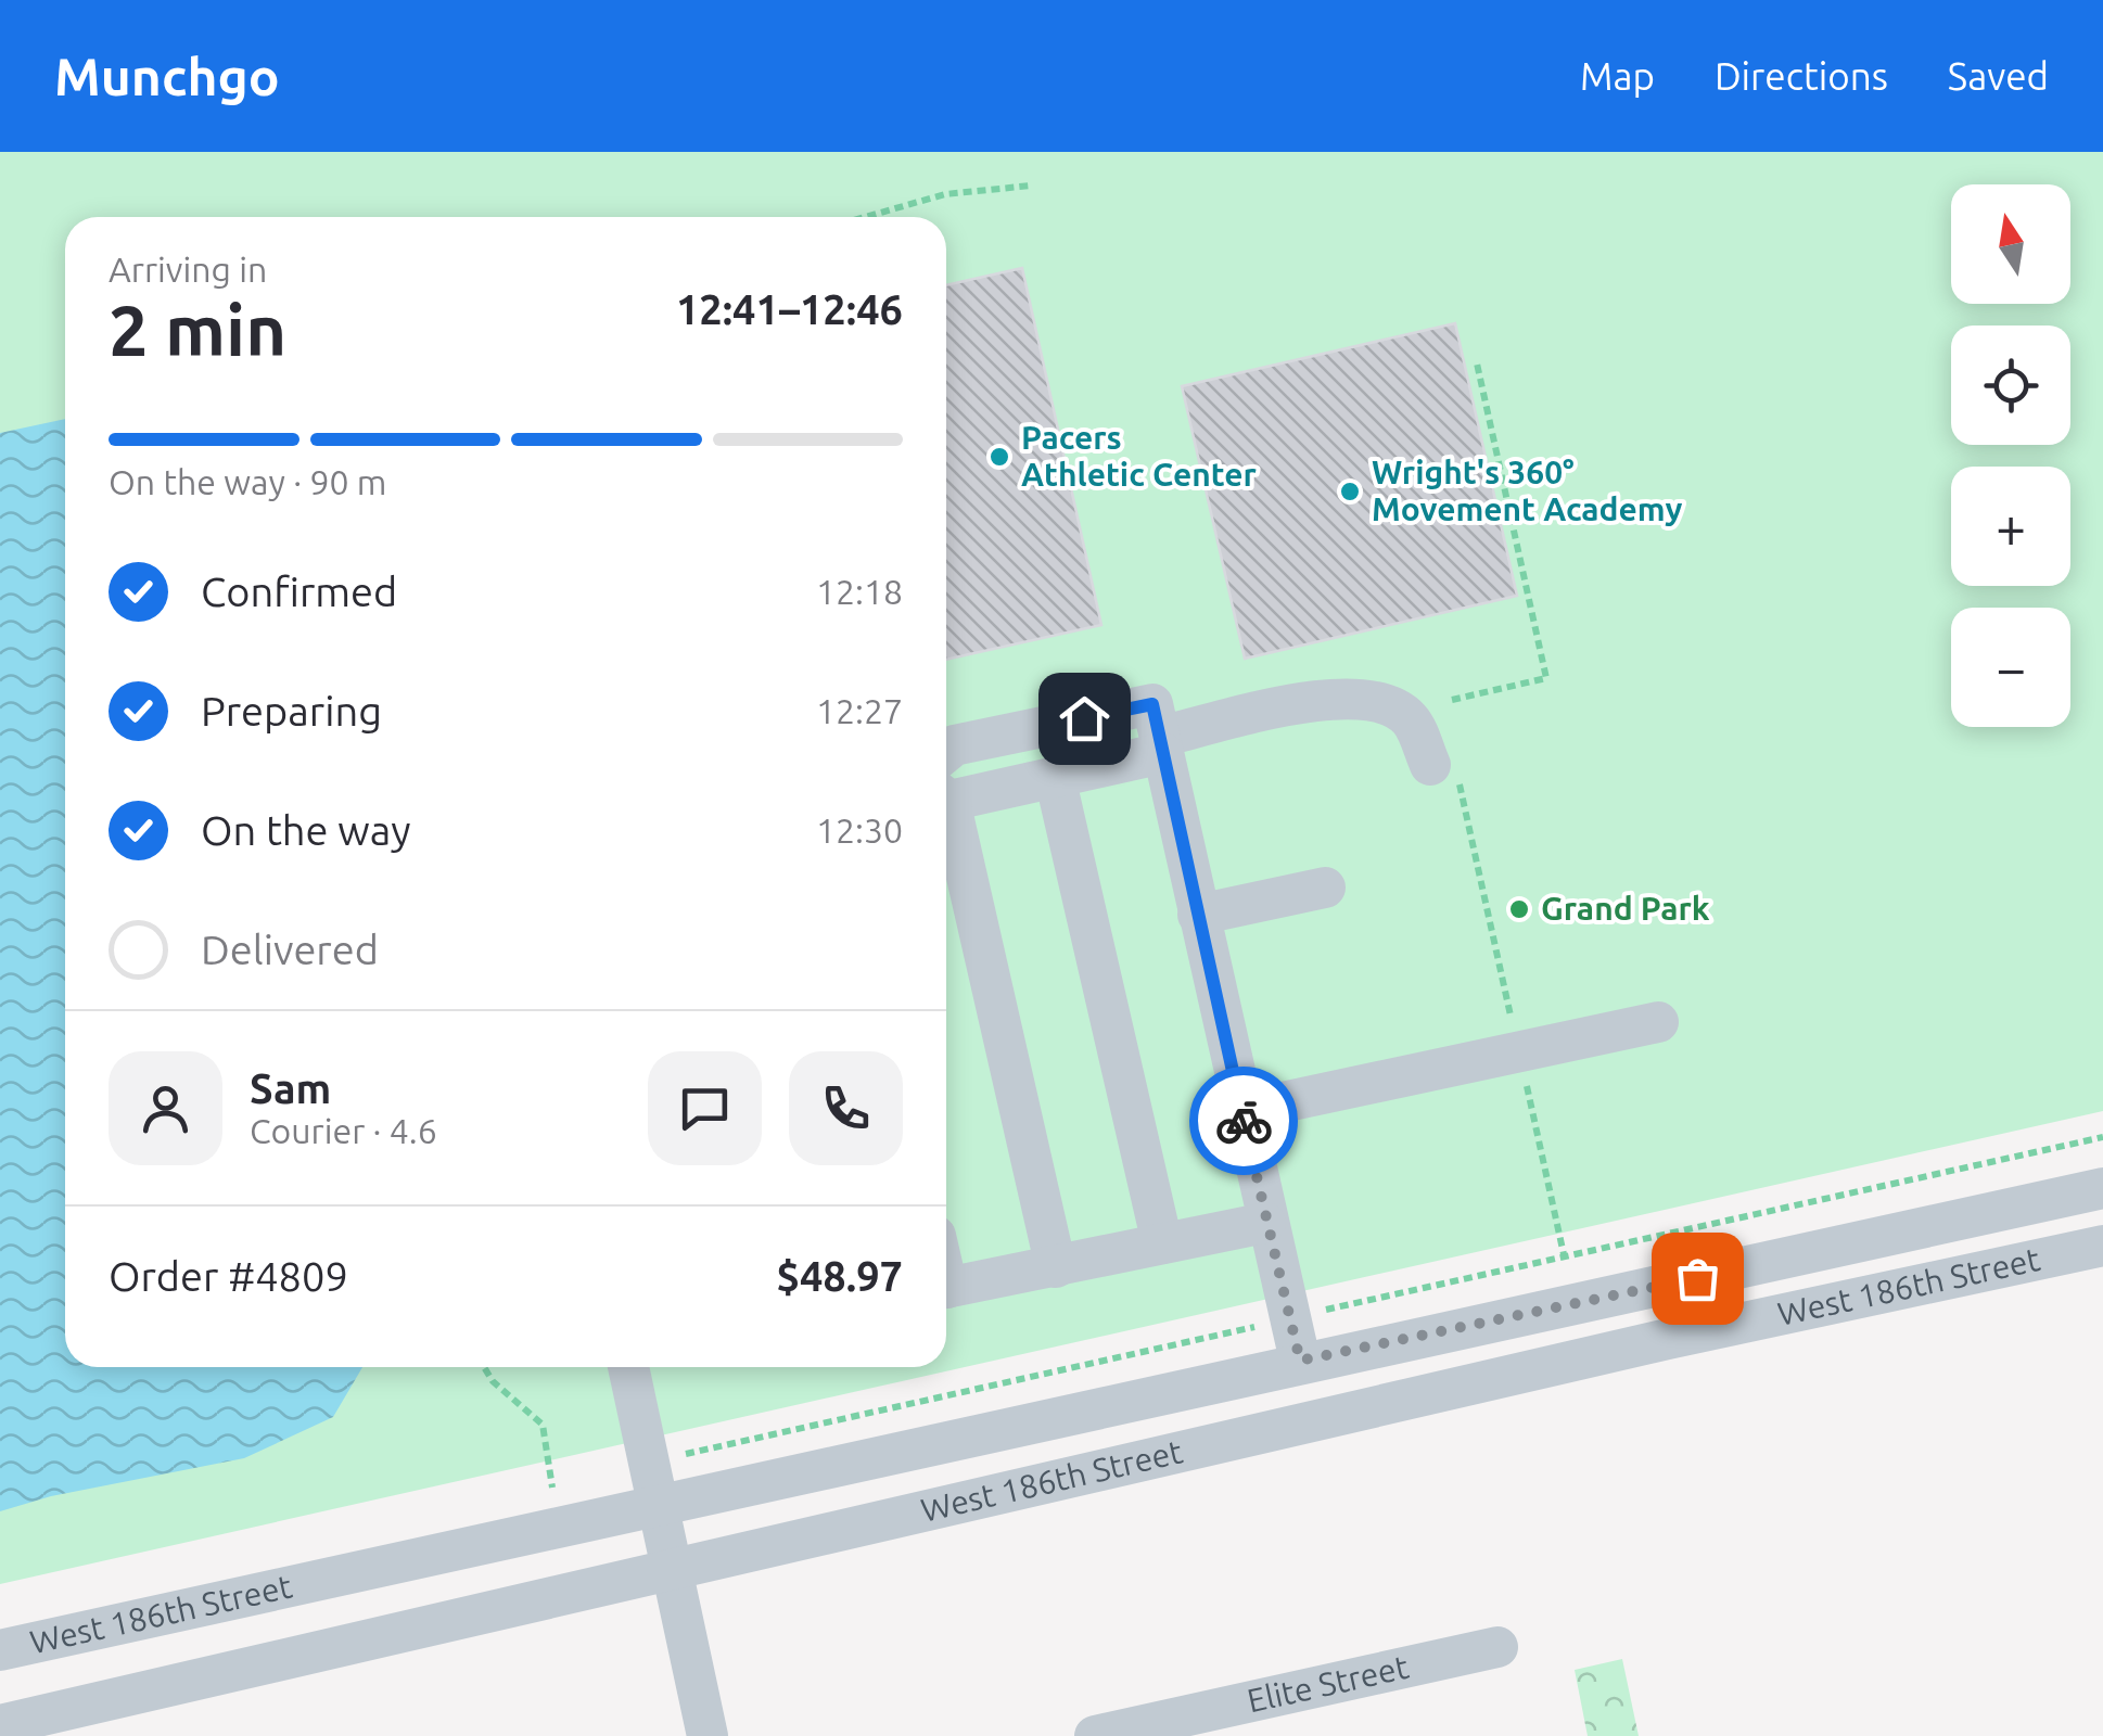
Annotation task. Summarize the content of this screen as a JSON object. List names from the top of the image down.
{
  "streets": {
    "street": ["West 186th Street", "Elite Street"]
  },
  "places": ["Pacers Athletic Center", "Wright's 360° Movement Academy", "Grand Park"],
  "north": "top",
  "page": {
    "header": "Munchgo",
    "nav": ["Map", "Directions", "Saved"],
    "map_buttons": ["+", "−"],
    "heading": ["2 min", "Arriving in", "12:41–12:46"],
    "panel": [
      "Sam",
      "Courier · 4.6",
      "Order #4809",
      "$48.97"
    ],
    "bar": "On the way · 90 m",
    "list": [
      ["Confirmed", "12:18"],
      ["Preparing", "12:27"],
      ["On the way", "12:30"],
      "Delivered"
    ]
  }
}
